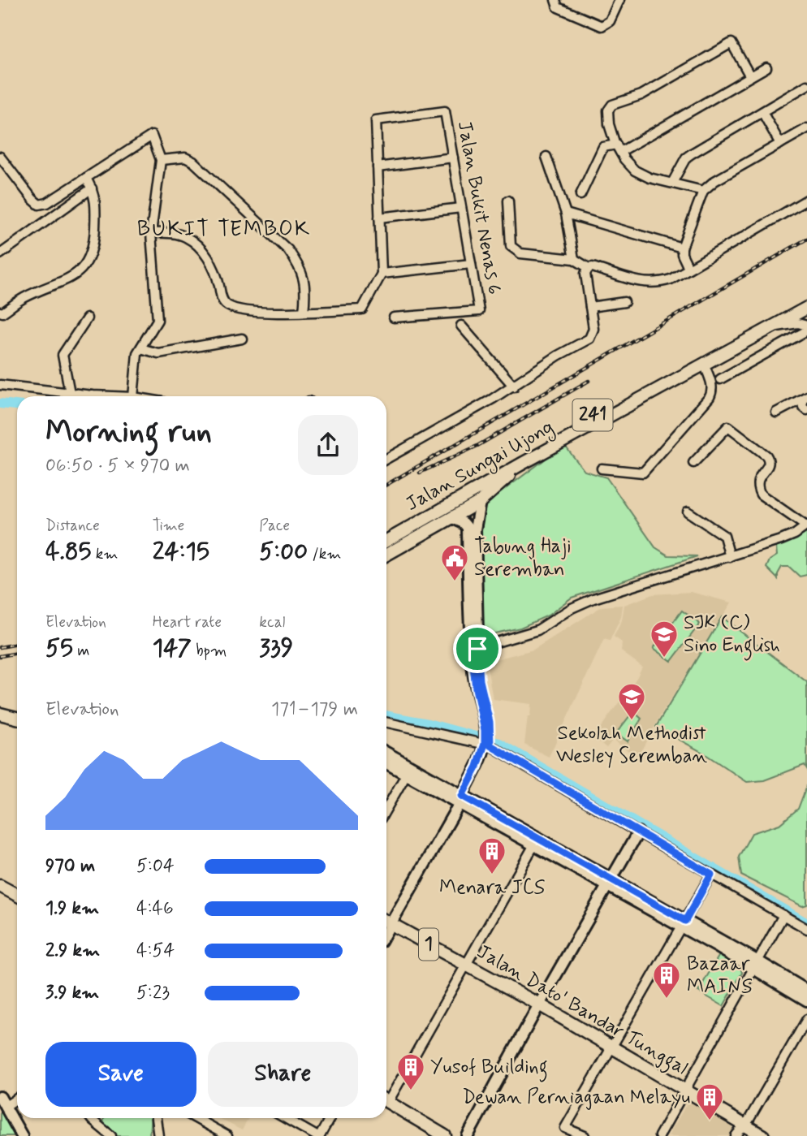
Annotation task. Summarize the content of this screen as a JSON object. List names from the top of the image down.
{
  "streets": {
    "highway": [
      "241",
      "Jalan Sungai Ujong",
      "1",
      "Jalan Dato' Bandar Tunggal"
    ],
    "street": ["Jalan Bukit Nenas 6"]
  },
  "districts": ["BUKIT TEMBOK"],
  "places": {
    "public building": ["Tabung Haji Seremban"],
    "school or university": ["SJK (C) Sino English", "Sekolah Methodist Wesley Seremban"],
    "building": [
      "Menara JCS",
      "Bazaar MAINS",
      "Yusof Building",
      "Dewan Perniagaan Melayu"
    ]
  },
  "page": {
    "heading": ["Morning run", "06:50 · 5 × 970 m"],
    "stats": [
      ["Distance", "4.85 km"],
      ["Time", "24:15"],
      ["Pace", "5:00 /km"],
      ["Elevation", "55 m"],
      ["Heart rate", "147 bpm"],
      ["kcal", "339"]
    ],
    "chart": ["Elevation", "171–179 m"],
    "list": [
      {
        "name": "970 m",
        "note": "5:04"
      },
      {
        "name": "1.9 km",
        "note": "4:46"
      },
      {
        "name": "2.9 km",
        "note": "4:54"
      },
      {
        "name": "3.9 km",
        "note": "5:23"
      }
    ],
    "buttons": ["Save", "Share"]
  }
}
